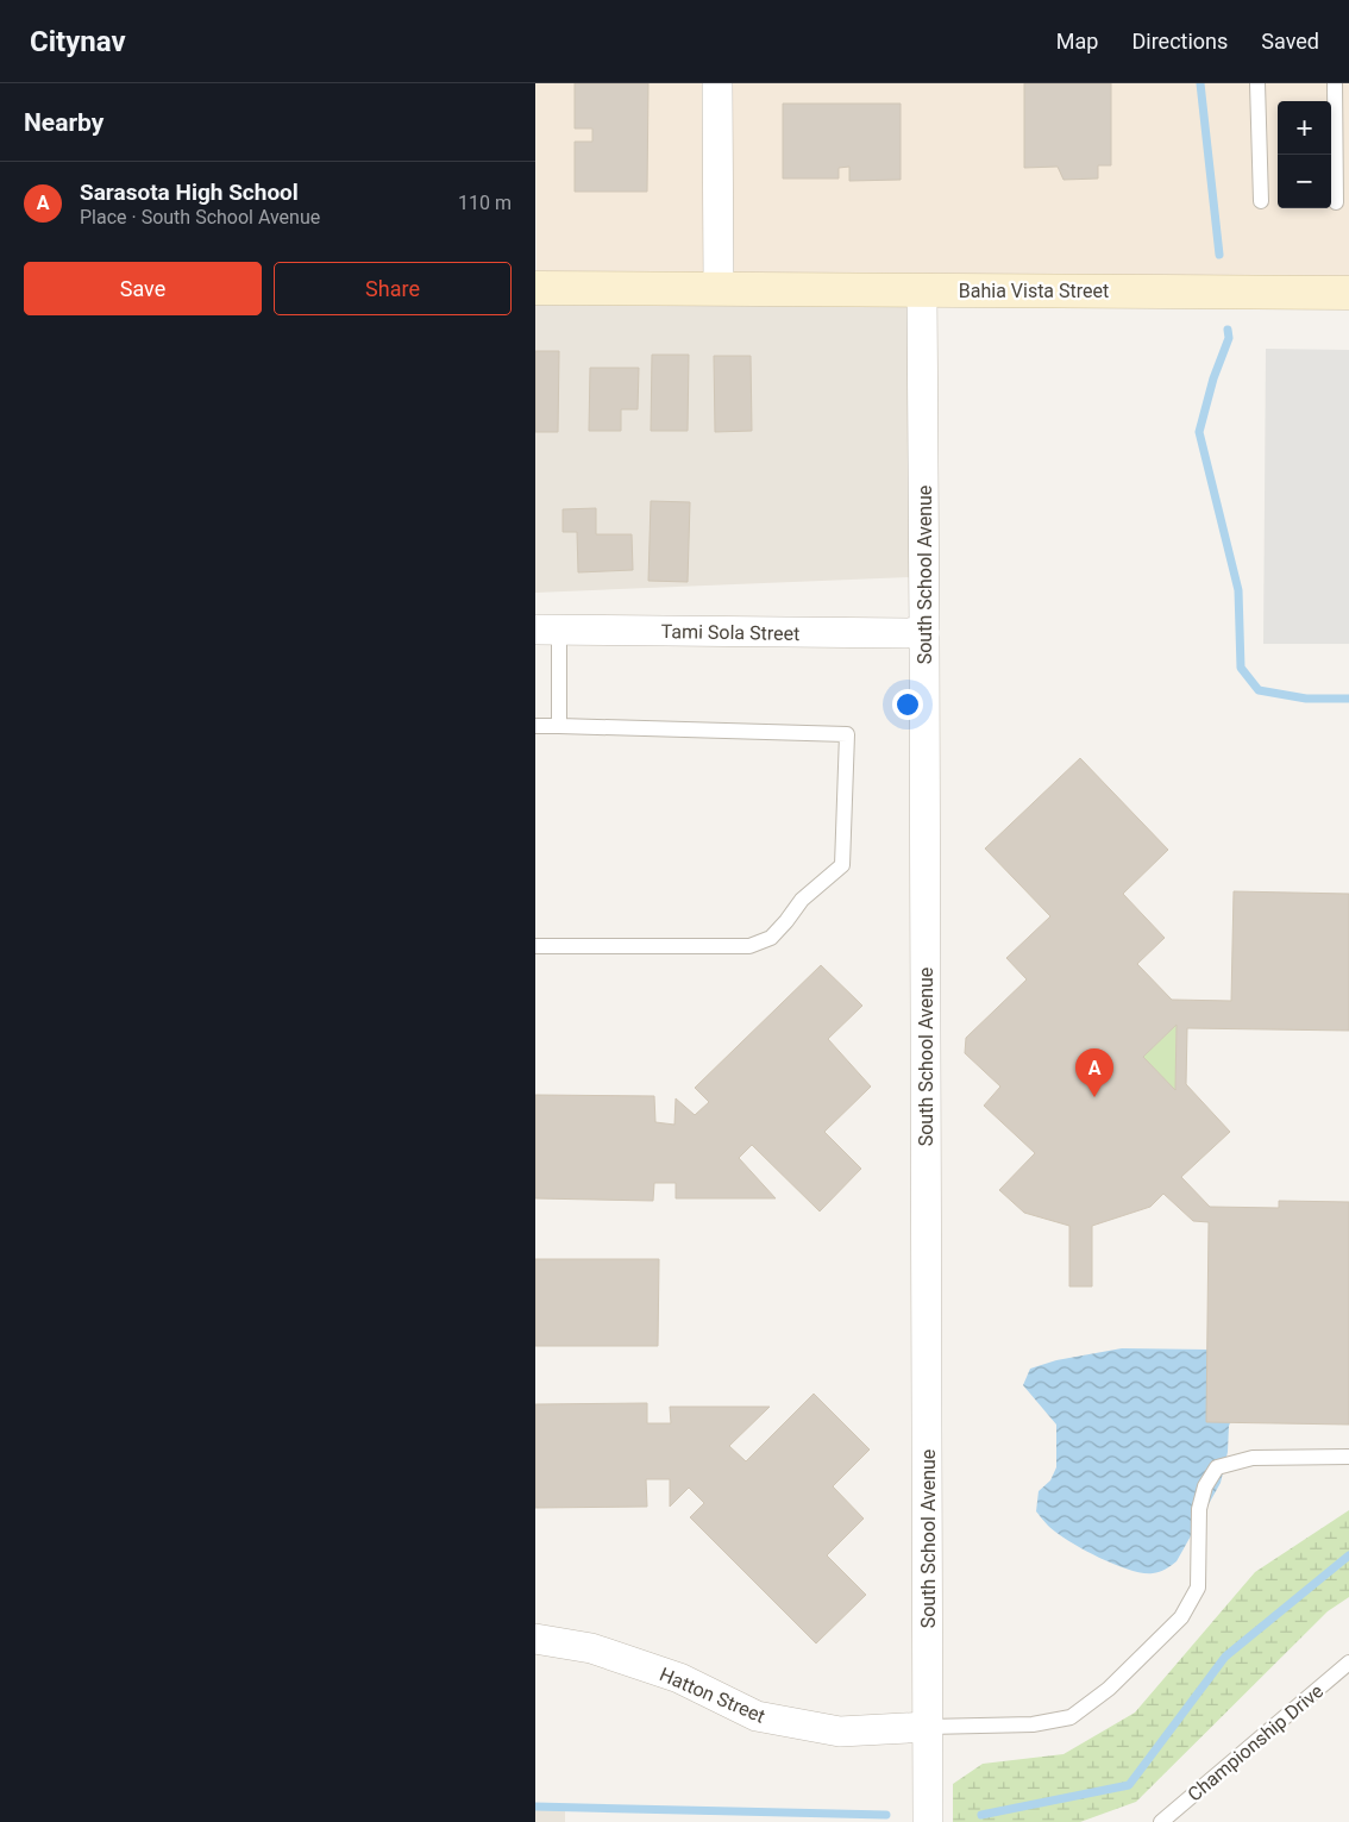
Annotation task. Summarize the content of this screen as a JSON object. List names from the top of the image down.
{
  "streets": {
    "street": [
      "Bahia Vista Street",
      "South School Avenue",
      "Tami Sola Street",
      "Hatton Street"
    ],
    "lane": ["Championship Drive"]
  },
  "crossings": [
    ["Bahia Vista Street", "South School Avenue"],
    ["South School Avenue", "Tami Sola Street"],
    ["South School Avenue", "Hatton Street"]
  ],
  "page": {
    "header": "Citynav",
    "nav": ["Map", "Directions", "Saved"],
    "heading": "Nearby",
    "map_buttons": ["+", "−"],
    "list": [
      {
        "mark": "A",
        "name": "Sarasota High School",
        "note": "Place · South School Avenue",
        "value": "110 m"
      }
    ],
    "buttons": ["Save", "Share"],
    "pins": "A"
  }
}
